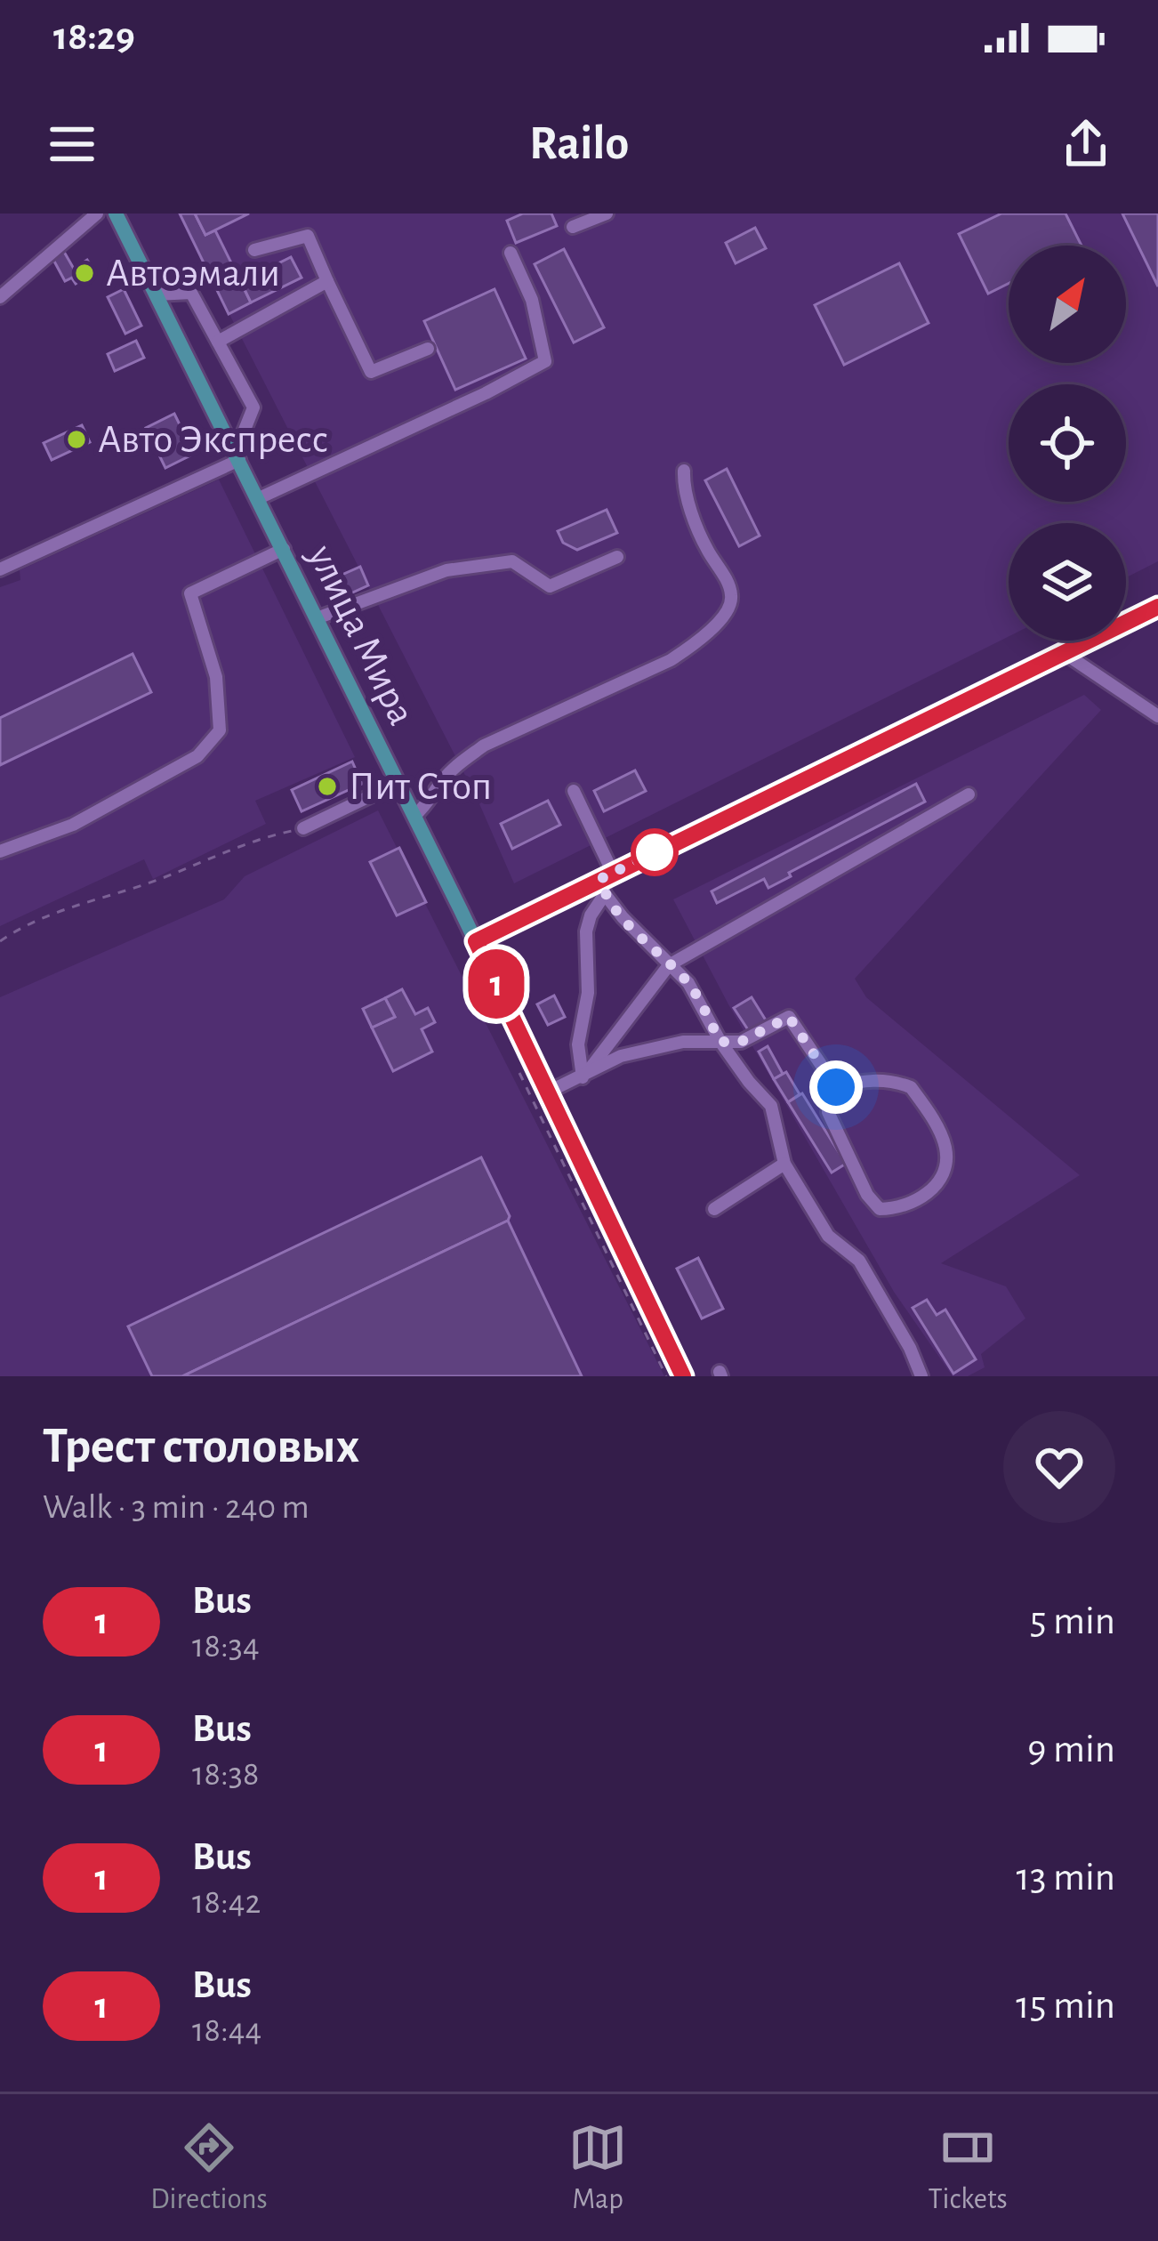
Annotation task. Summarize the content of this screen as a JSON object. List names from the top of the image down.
{
  "streets": {
    "main road": ["улица Мира"]
  },
  "places": ["Автоэмали", "Авто Экспресс", "Пит Стоп"],
  "lines": ["bus line 1"],
  "north": "top right",
  "page": {
    "status": "18:29",
    "header": "Railo",
    "on_map": "1",
    "heading": ["Трест столовых", "Walk · 3 min · 240 m"],
    "list": [
      {
        "mark": "1",
        "name": "Bus",
        "note": "18:34",
        "value": "5 min"
      },
      {
        "mark": "1",
        "name": "Bus",
        "note": "18:38",
        "value": "9 min"
      },
      {
        "mark": "1",
        "name": "Bus",
        "note": "18:42",
        "value": "13 min"
      },
      {
        "mark": "1",
        "name": "Bus",
        "note": "18:44",
        "value": "15 min"
      }
    ],
    "tabs": ["Directions", "Map", "Tickets"]
  }
}
